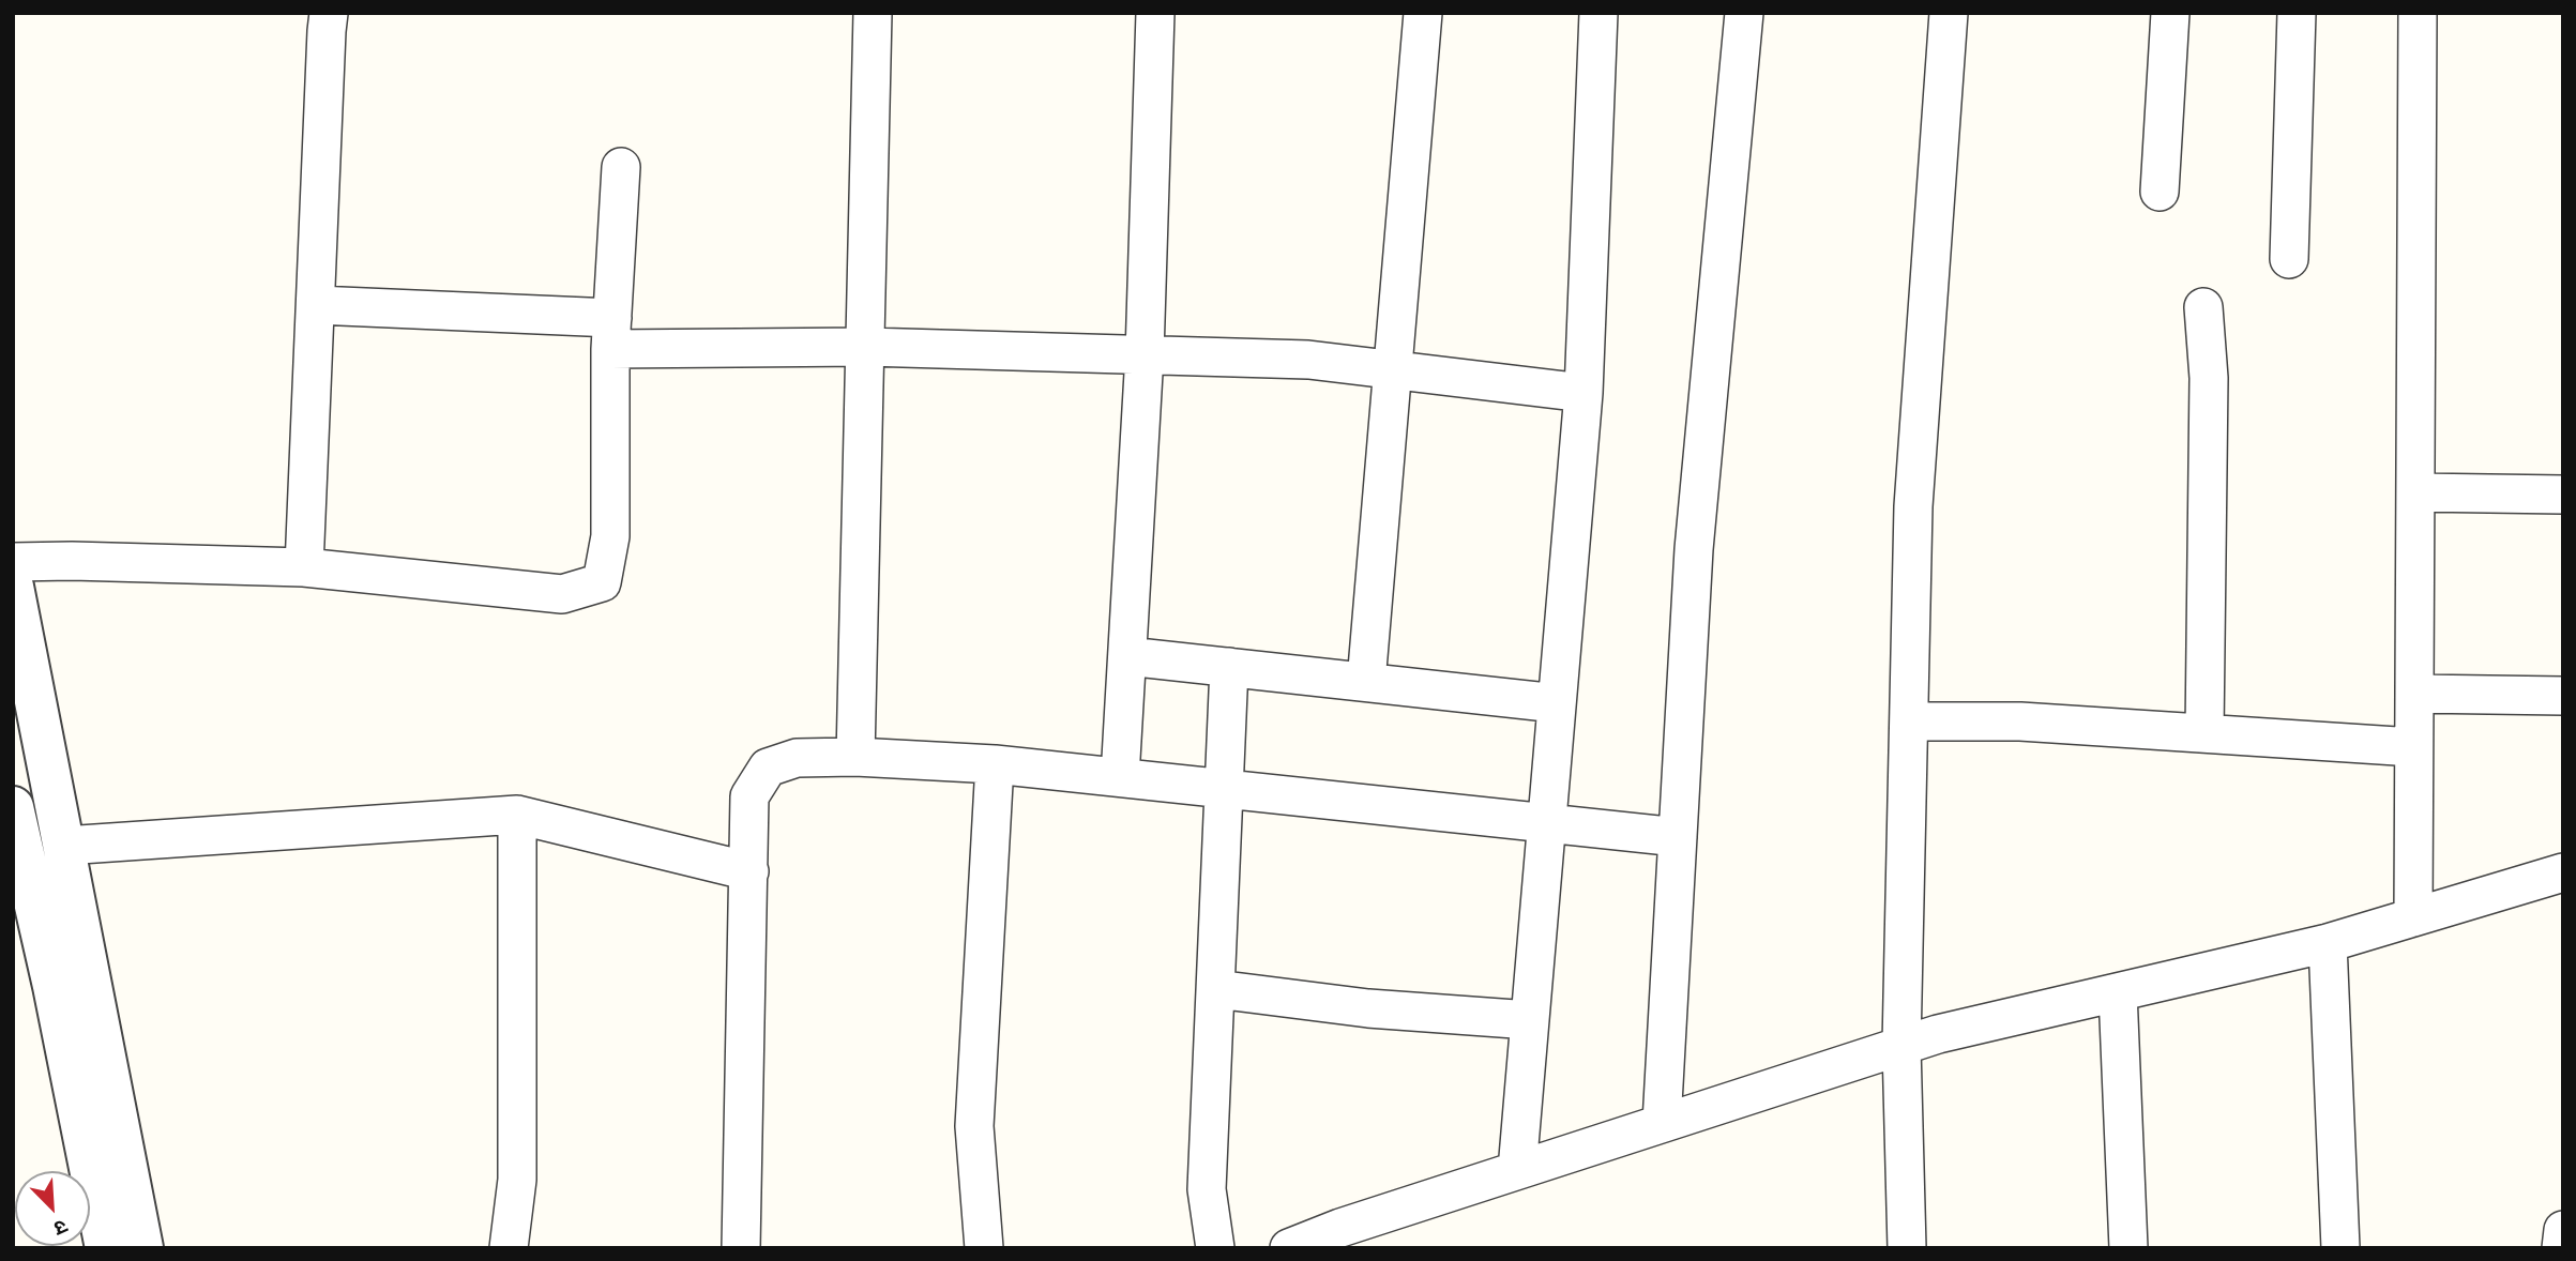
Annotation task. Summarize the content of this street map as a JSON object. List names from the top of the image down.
{
  "north": "bottom right"
}
